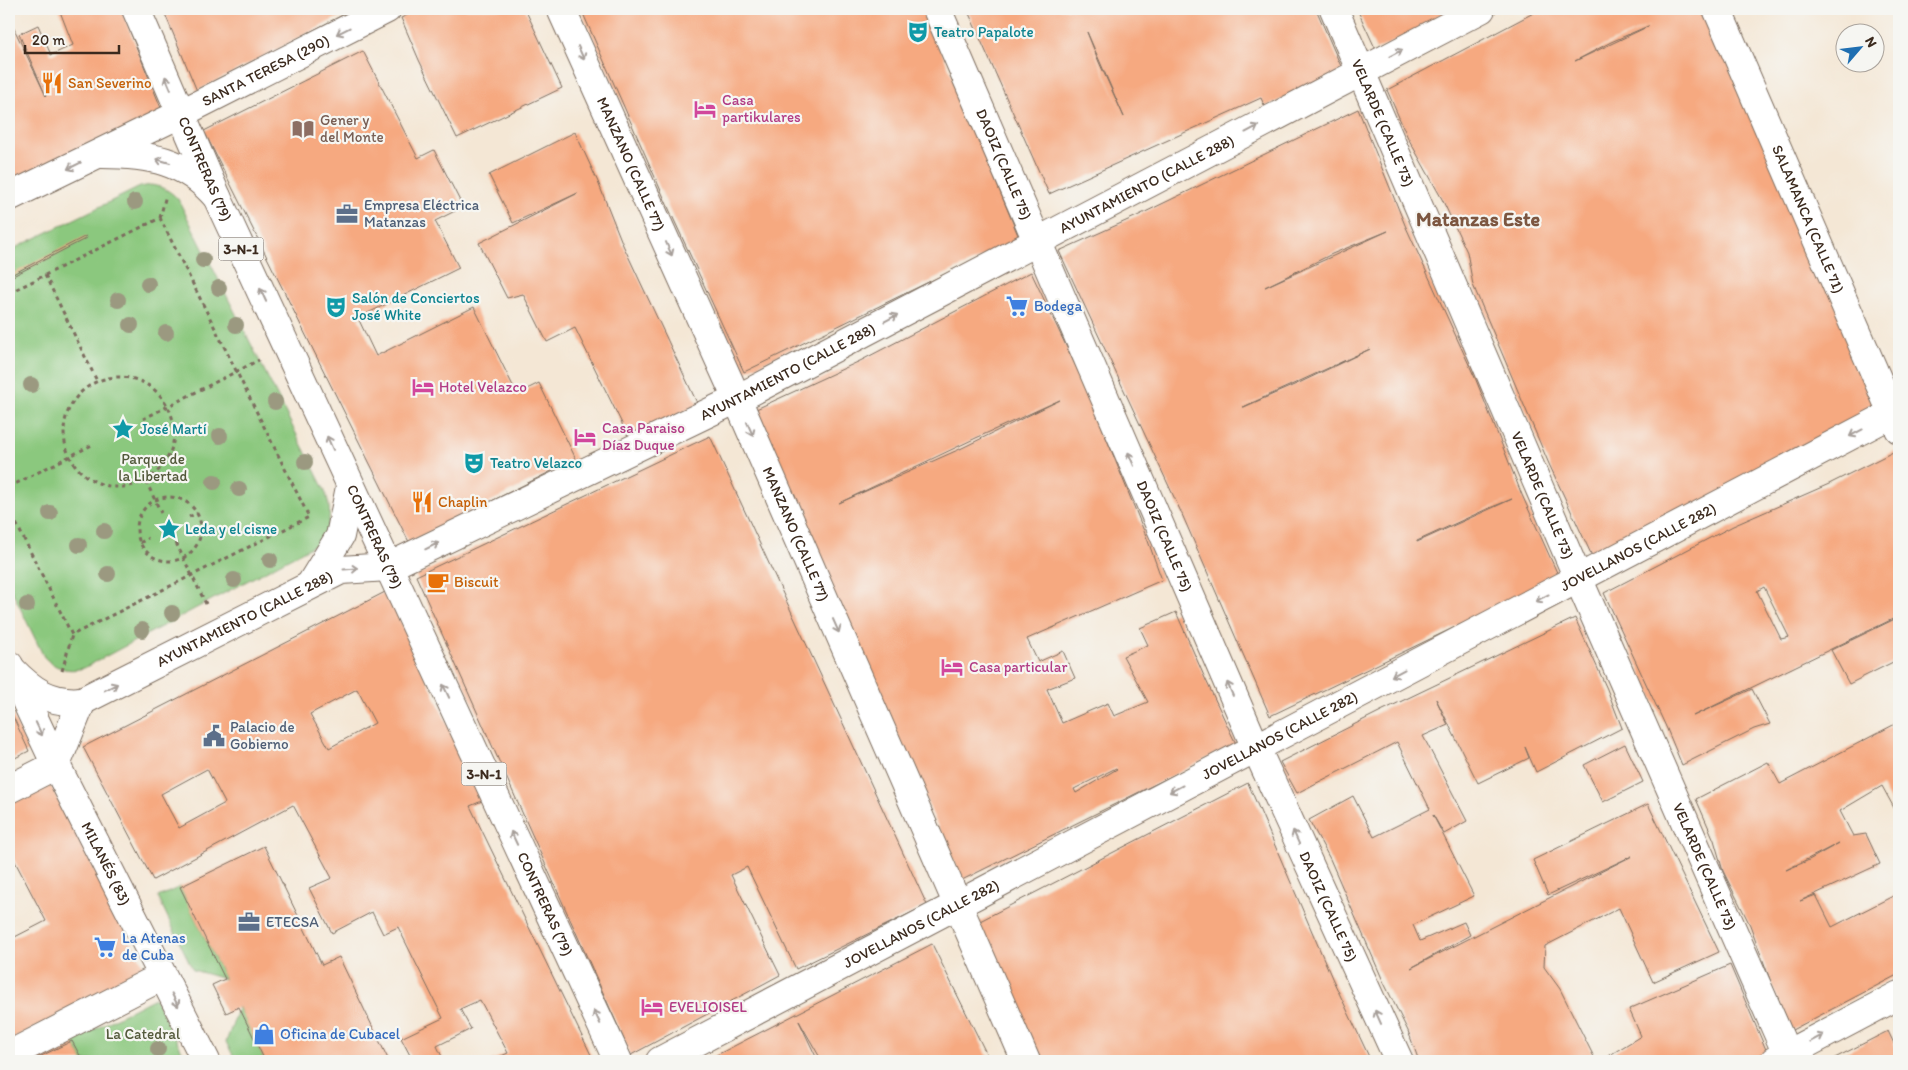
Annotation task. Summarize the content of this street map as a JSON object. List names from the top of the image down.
{
  "streets": {
    "street": [
      "SANTA TERESA (290)",
      "VELARDE (CALLE 73)",
      "MANZANO (CALLE 77)",
      "DAOIZ (CALLE 75)",
      "CONTRERAS (79)",
      "AYUNTAMIENTO (CALLE 288)",
      "SALAMANCA (CALLE 71)",
      "3-N-1",
      "JOVELLANOS (CALLE 282)",
      "MILANÉS (83)"
    ]
  },
  "crossings": [
    ["SANTA TERESA (290)", "CONTRERAS (79)"],
    ["VELARDE (CALLE 73)", "AYUNTAMIENTO (CALLE 288)"],
    ["VELARDE (CALLE 73)", "JOVELLANOS (CALLE 282)"],
    ["MANZANO (CALLE 77)", "AYUNTAMIENTO (CALLE 288)"],
    ["MANZANO (CALLE 77)", "JOVELLANOS (CALLE 282)"],
    ["DAOIZ (CALLE 75)", "AYUNTAMIENTO (CALLE 288)"],
    ["DAOIZ (CALLE 75)", "JOVELLANOS (CALLE 282)"],
    ["CONTRERAS (79)", "AYUNTAMIENTO (CALLE 288)"],
    ["SALAMANCA (CALLE 71)", "JOVELLANOS (CALLE 282)"]
  ],
  "one_way": [
    "SANTA TERESA (290)",
    "MANZANO (CALLE 77)",
    "DAOIZ (CALLE 75)",
    "CONTRERAS (79)",
    "AYUNTAMIENTO (CALLE 288)",
    "JOVELLANOS (CALLE 282)",
    "MILANÉS (83)"
  ],
  "districts": ["Matanzas Este"],
  "parks": ["Parque de la Libertad", "La Catedral"],
  "places": {
    "theatre": ["Teatro Papalote", "Salón de Conciertos José White", "Teatro Velazco"],
    "restaurant": ["San Severino", "Chaplin"],
    "hotel": [
      "Casa partikulares",
      "Hotel Velazco",
      "Casa Paraiso Díaz Duque",
      "Casa particular",
      "EVELIOISEL"
    ],
    "library": ["Gener y del Monte"],
    "office": ["Empresa Eléctrica Matanzas", "ETECSA"],
    "supermarket": ["Bodega", "La Atenas de Cuba"],
    "place": ["José Martí", "Leda y el cisne"],
    "cafe": ["Biscuit"],
    "public building": ["Palacio de Gobierno"],
    "shop": ["Oficina de Cubacel"]
  },
  "scale_bar": "20 m",
  "north": "top right"
}
